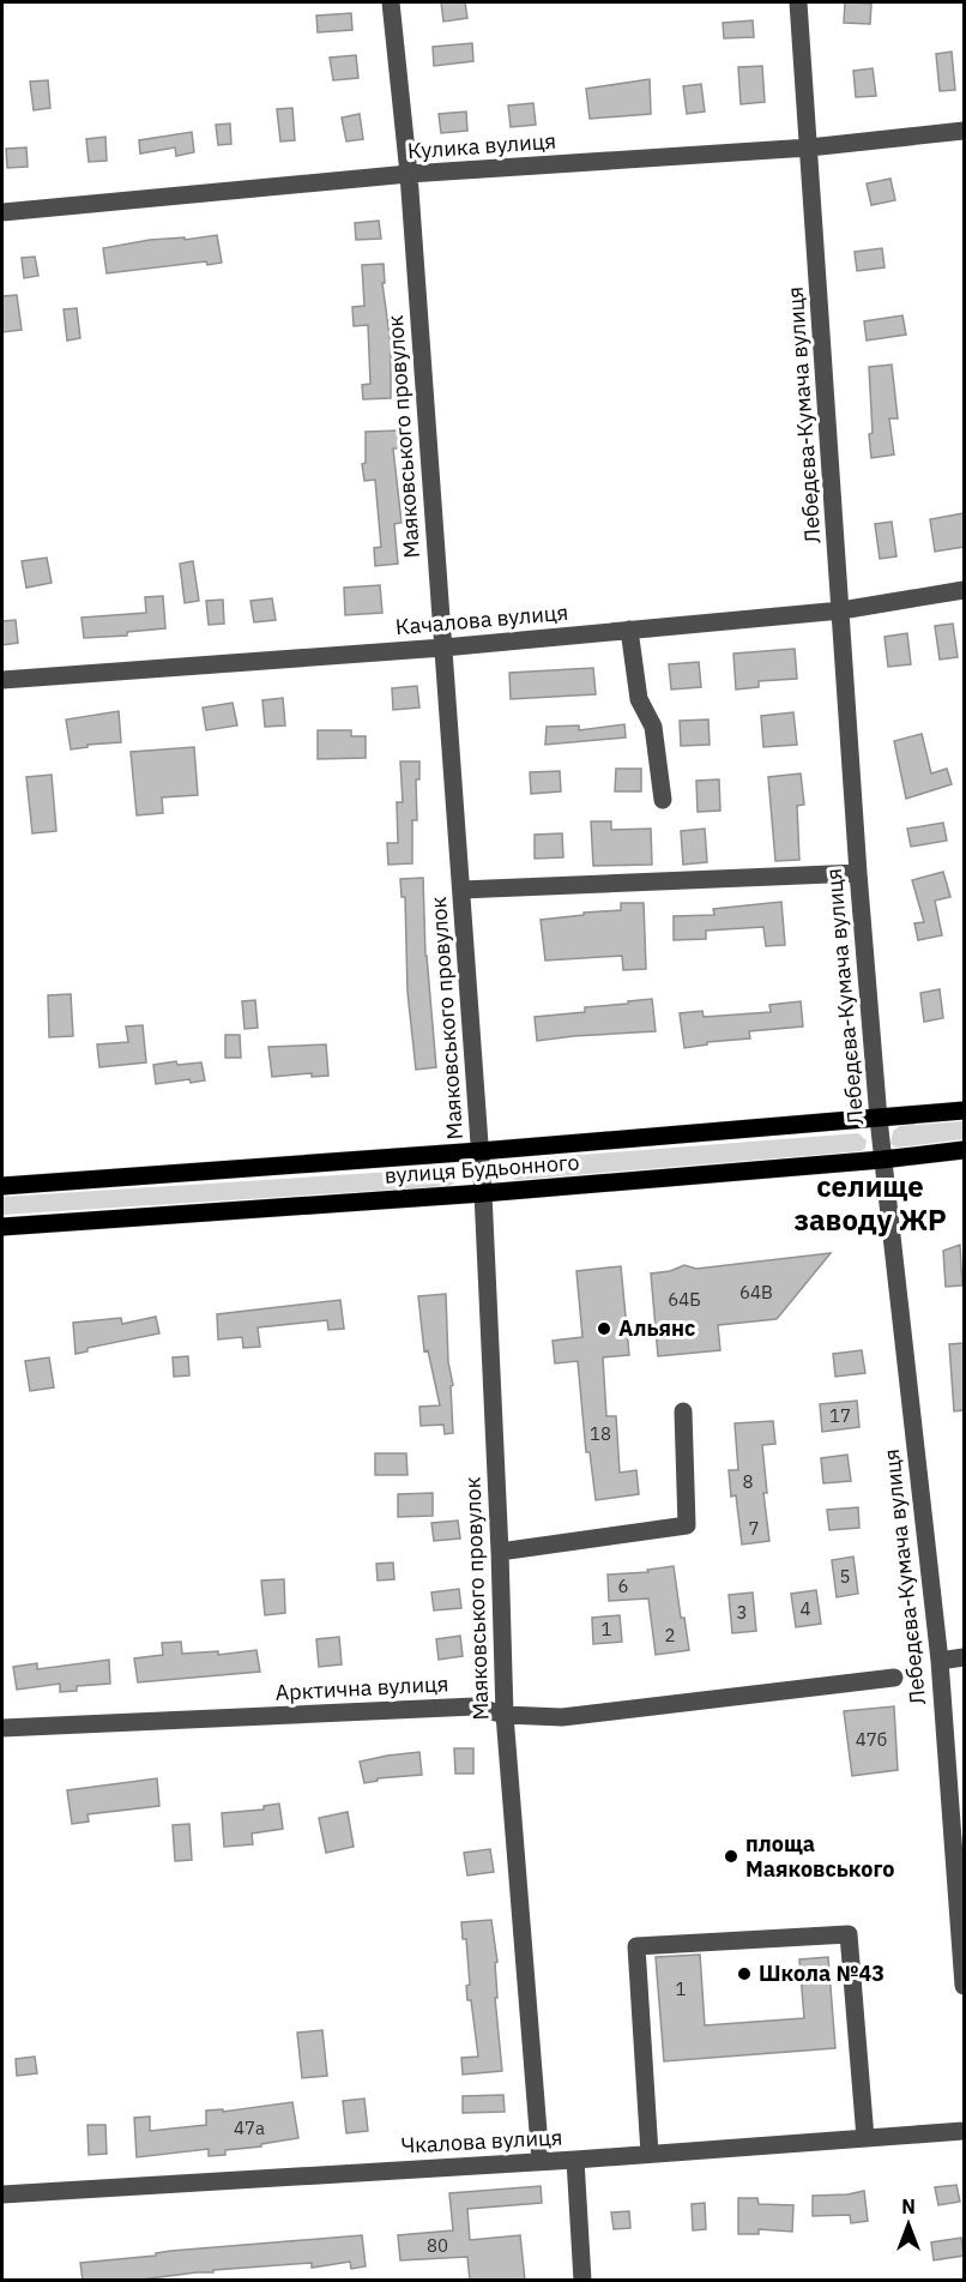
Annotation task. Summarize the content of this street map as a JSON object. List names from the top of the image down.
{
  "streets": {
    "main road": ["вулиця Будьонного"],
    "street": [
      "Кулика вулиця",
      "Лебедєва-Кумача вулиця",
      "Маяковського провулок",
      "Качалова вулиця",
      "Арктична вулиця",
      "Чкалова вулиця"
    ]
  },
  "crossings": [
    ["Кулика вулиця", "Лебедєва-Кумача вулиця"],
    ["Кулика вулиця", "Маяковського провулок"],
    ["Лебедєва-Кумача вулиця", "Качалова вулиця"],
    ["Лебедєва-Кумача вулиця", "вулиця Будьонного"],
    ["Маяковського провулок", "Качалова вулиця"],
    ["Маяковського провулок", "вулиця Будьонного"],
    ["Маяковського провулок", "Арктична вулиця"],
    ["Маяковського провулок", "Чкалова вулиця"]
  ],
  "districts": ["селище заводу ЖР"],
  "places": ["Альянс", "площа Маяковського", "Школа №43"],
  "house_numbers": [
    "64В",
    "64Б",
    "17",
    "18",
    "8",
    "7",
    "5",
    "6",
    "4",
    "3",
    "1",
    "2",
    "47б",
    "1",
    "47а",
    "80"
  ],
  "north": "top"
}
